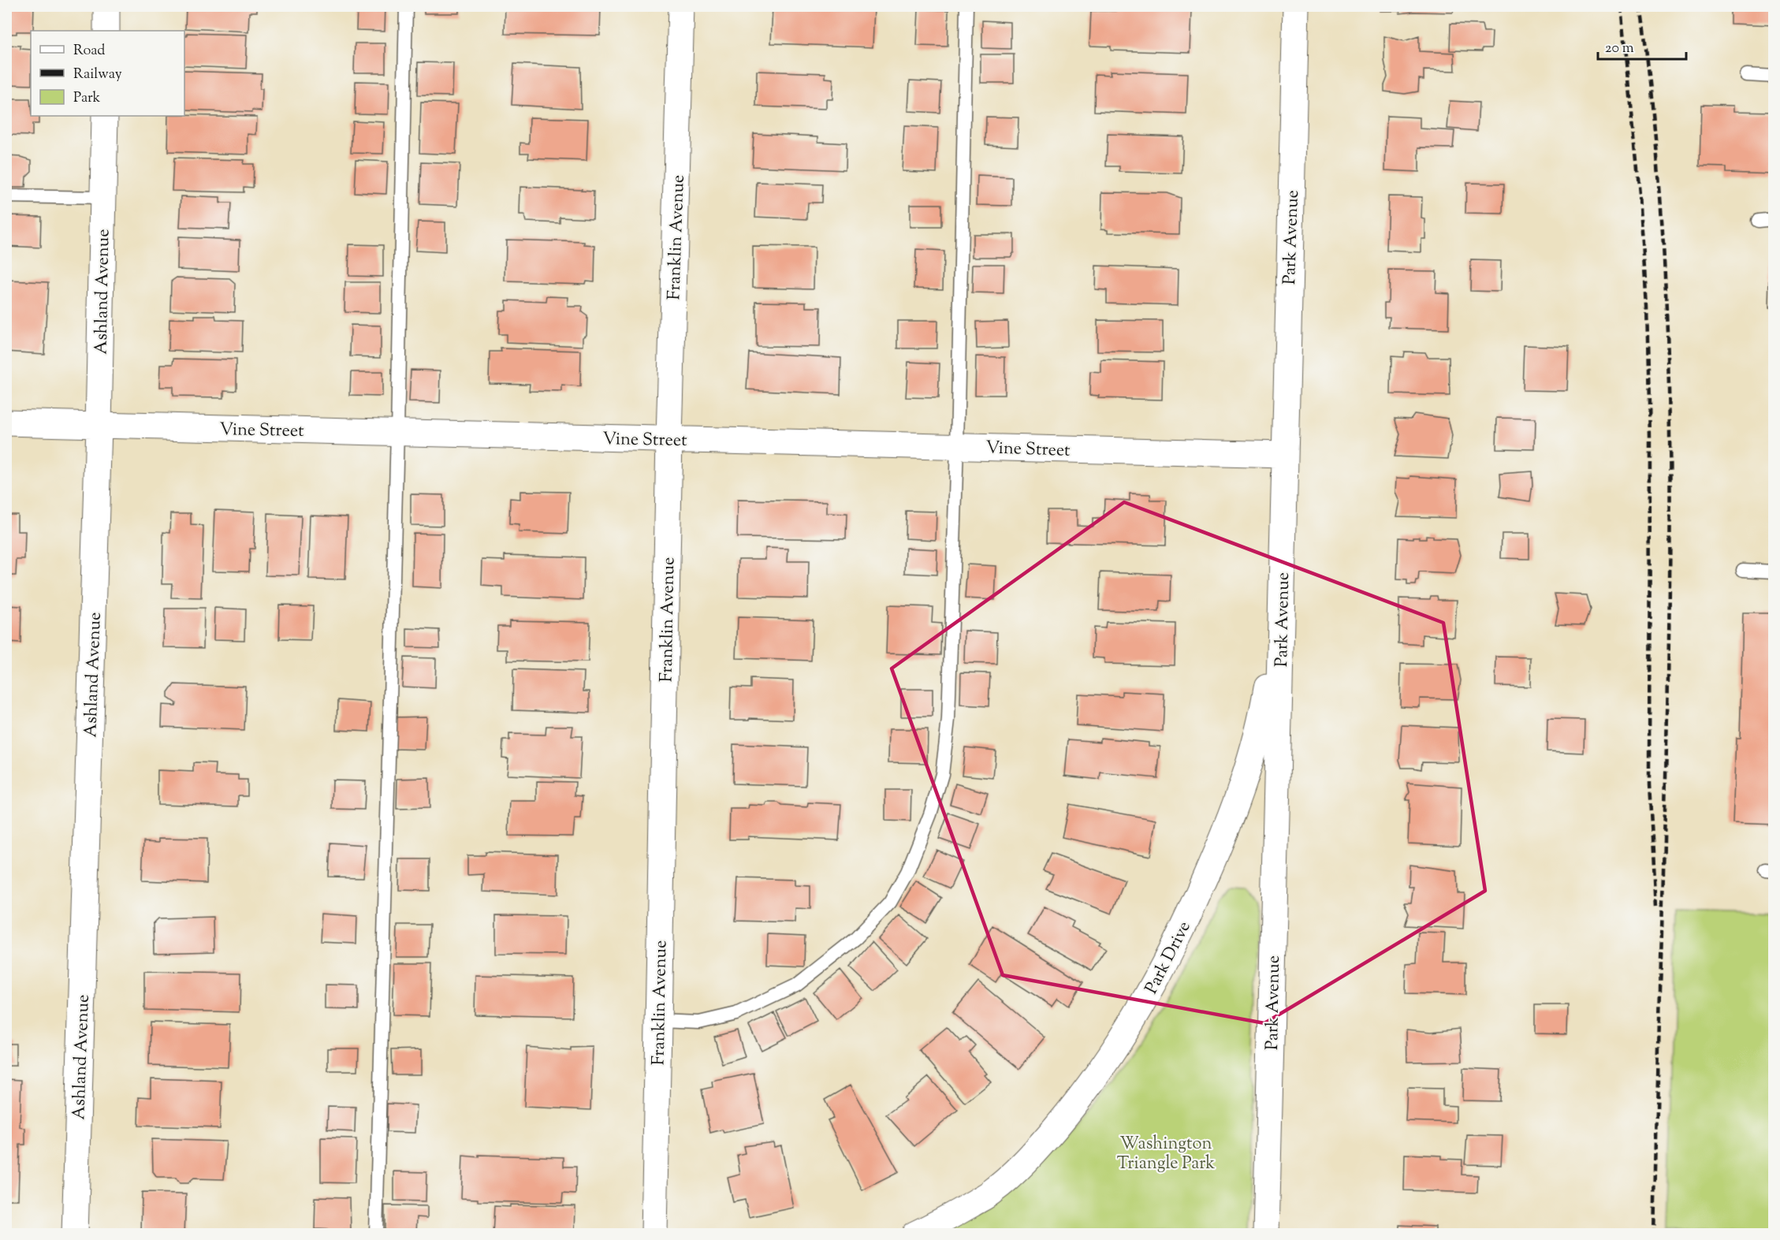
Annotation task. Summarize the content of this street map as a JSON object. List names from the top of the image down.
{
  "streets": {
    "street": [
      "Franklin Avenue",
      "Park Avenue",
      "Ashland Avenue",
      "Vine Street",
      "Park Drive"
    ]
  },
  "crossings": [
    ["Franklin Avenue", "Vine Street"],
    ["Park Avenue", "Vine Street"],
    ["Park Avenue", "Park Drive"],
    ["Ashland Avenue", "Vine Street"]
  ],
  "parks": ["Washington Triangle Park"],
  "legend": ["Road", "Railway", "Park"],
  "scale_bar": "20 m"
}
